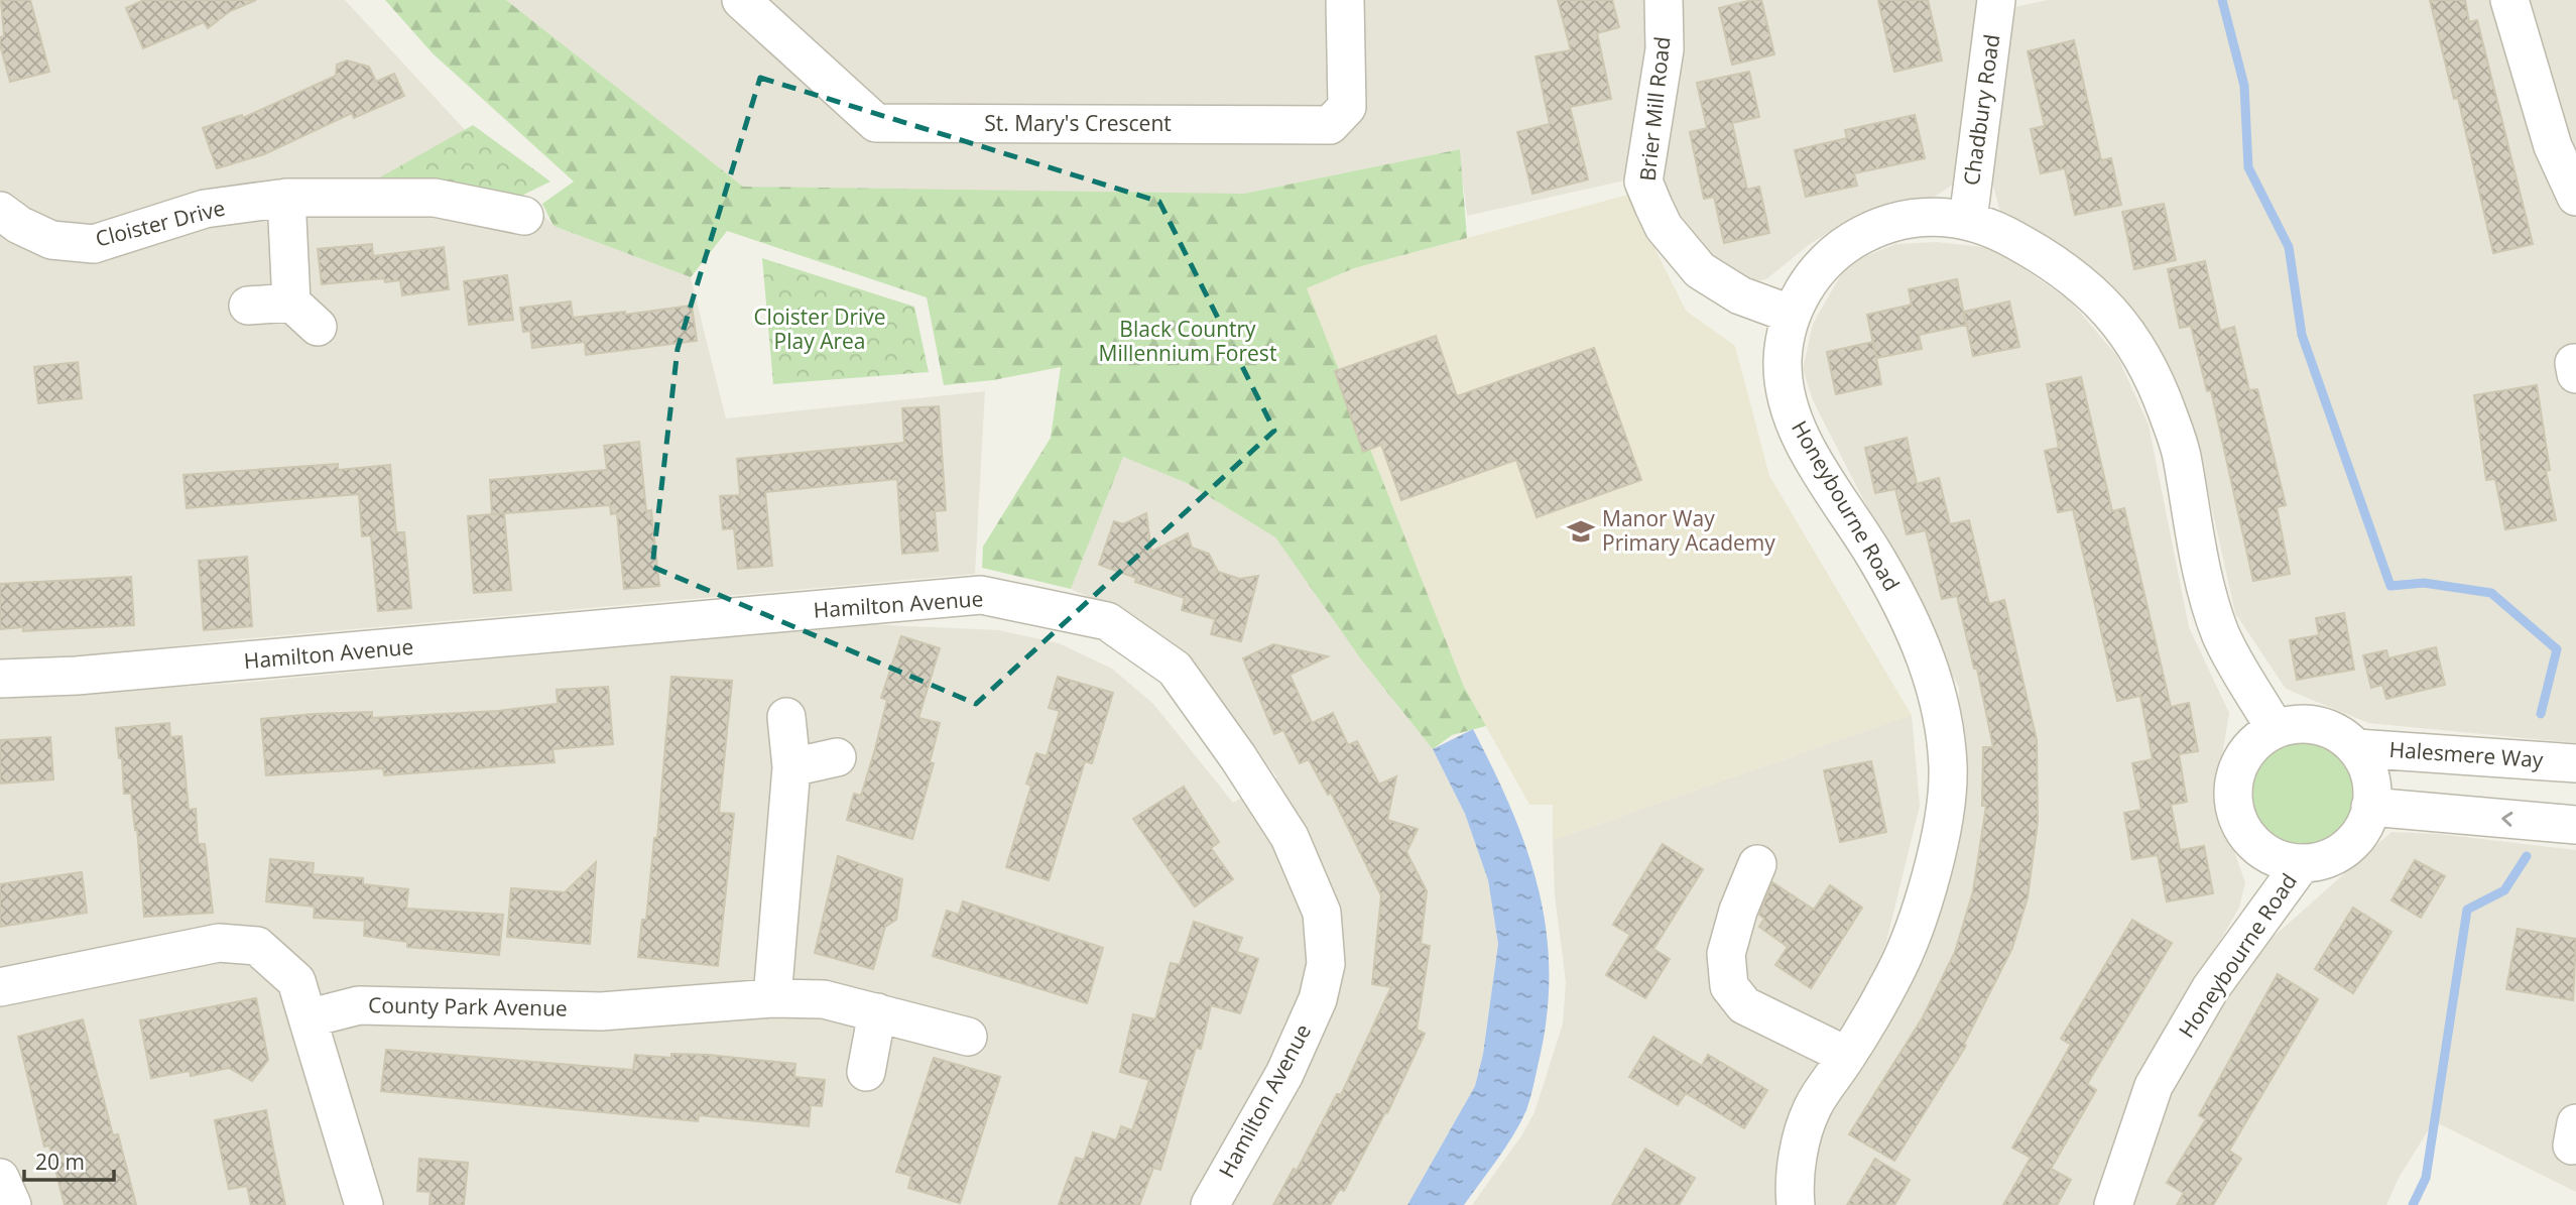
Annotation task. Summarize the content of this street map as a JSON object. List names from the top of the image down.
{
  "streets": {
    "street": [
      "Brier Mill Road",
      "Chadbury Road",
      "St. Mary's Crescent",
      "Cloister Drive",
      "Honeybourne Road",
      "Hamilton Avenue",
      "Halesmere Way",
      "County Park Avenue"
    ]
  },
  "crossings": [
    ["Brier Mill Road", "Honeybourne Road"],
    ["Chadbury Road", "Honeybourne Road"],
    ["Honeybourne Road", "Halesmere Way"]
  ],
  "parks": ["Cloister Drive Play Area", "Black Country Millennium Forest"],
  "places": {
    "school or university": ["Manor Way Primary Academy"]
  },
  "scale_bar": "20 m"
}
